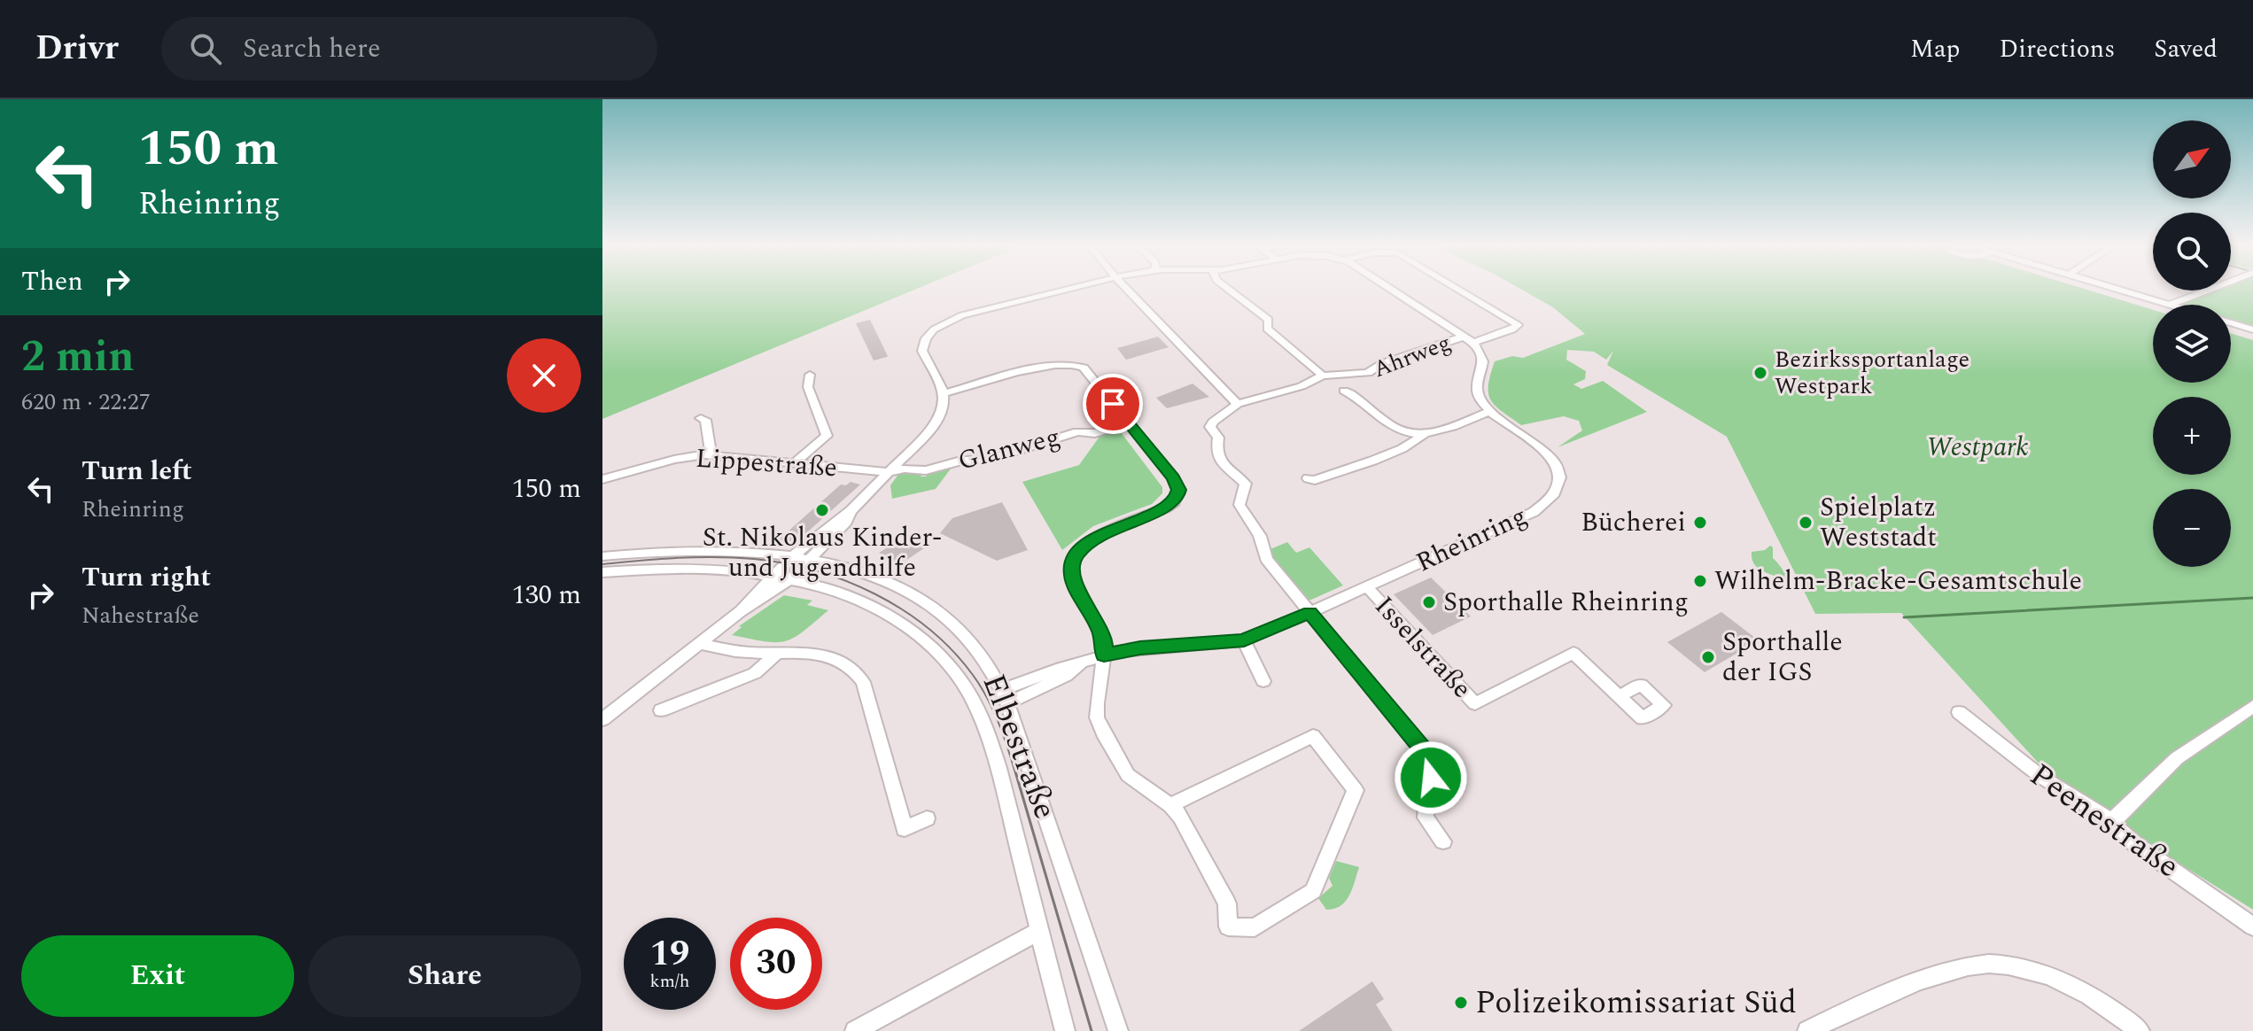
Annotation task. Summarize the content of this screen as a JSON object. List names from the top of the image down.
{
  "streets": {
    "street": [
      "Ahrweg",
      "Glanweg",
      "Lippestraße",
      "Rheinring",
      "Isselstraße",
      "Elbestraße",
      "Peenestraße"
    ]
  },
  "crossings": [
    ["Glanweg", "Lippestraße"],
    ["Rheinring", "Isselstraße"],
    ["Rheinring", "Elbestraße"]
  ],
  "parks": ["Westpark"],
  "places": [
    "Bezirkssportanlage Westpark",
    "St. Nikolaus Kinder- und Jugendhilfe",
    "Bücherei",
    "Spielplatz Weststadt",
    "Wilhelm-Bracke-Gesamtschule",
    "Sporthalle Rheinring",
    "Sporthalle der IGS",
    "Polizeikomissariat Süd"
  ],
  "north": "top right",
  "page": {
    "header": "Drivr",
    "search": "Search here",
    "nav": ["Map", "Directions", "Saved"],
    "turn": ["150 m", "Rheinring"],
    "map_buttons": ["+", "−"],
    "then": "Then",
    "heading": ["2 min", "620 m · 22:27"],
    "list": [
      {
        "name": "Turn left",
        "note": "Rheinring",
        "value": "150 m"
      },
      {
        "name": "Turn right",
        "note": "Nahestraße",
        "value": "130 m"
      }
    ],
    "speed": "19 km/h",
    "limit": "30",
    "buttons": ["Exit", "Share"]
  }
}
